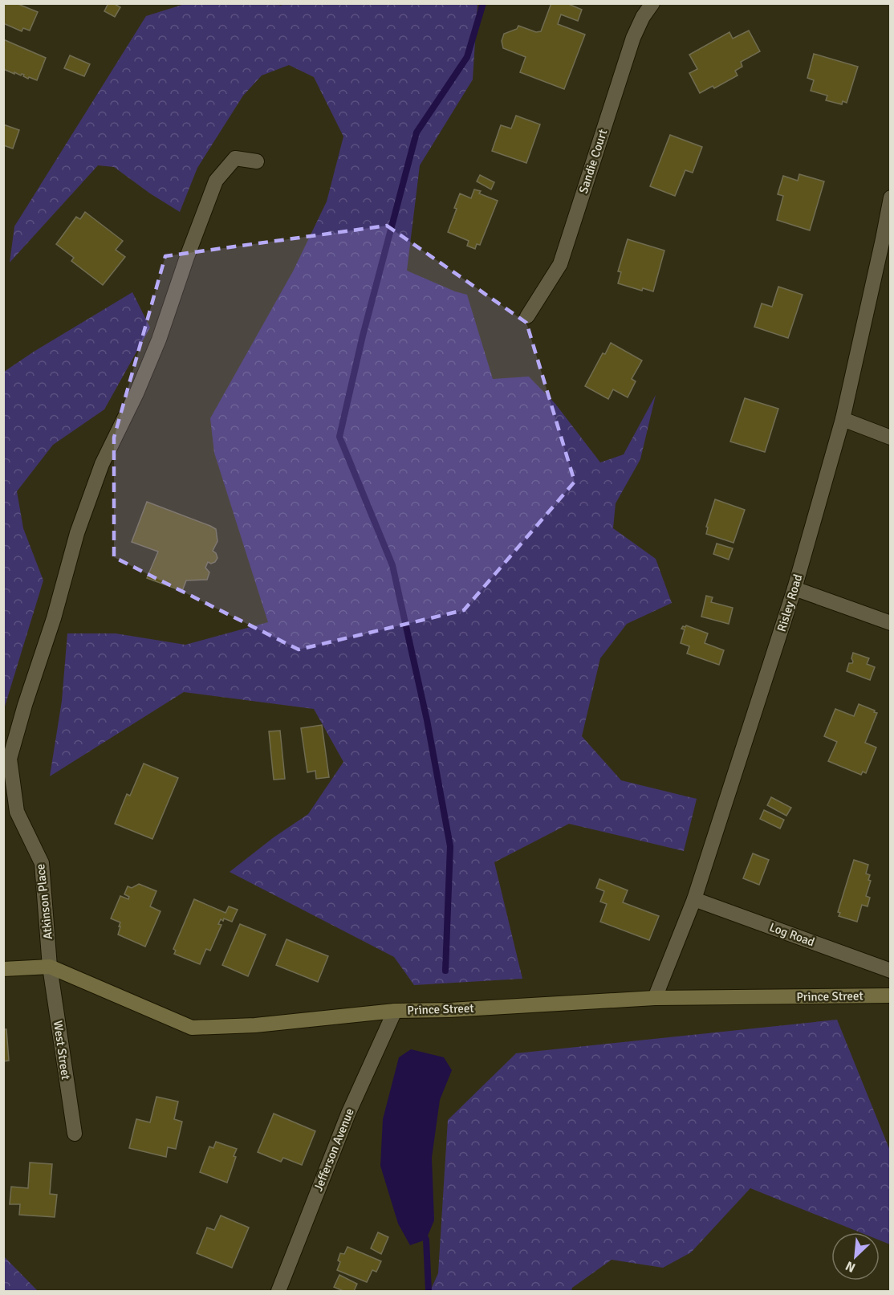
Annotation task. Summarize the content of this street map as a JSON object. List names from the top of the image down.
{
  "streets": {
    "street": [
      "Sandie Court",
      "Risley Road",
      "Atkinson Place",
      "Log Road",
      "Prince Street",
      "West Street",
      "Jefferson Avenue"
    ]
  },
  "crossings": [
    ["Risley Road", "Log Road"],
    ["Risley Road", "Prince Street"],
    ["Atkinson Place", "Prince Street"],
    ["Atkinson Place", "West Street"],
    ["Prince Street", "West Street"],
    ["Prince Street", "Jefferson Avenue"]
  ],
  "north": "bottom left"
}
